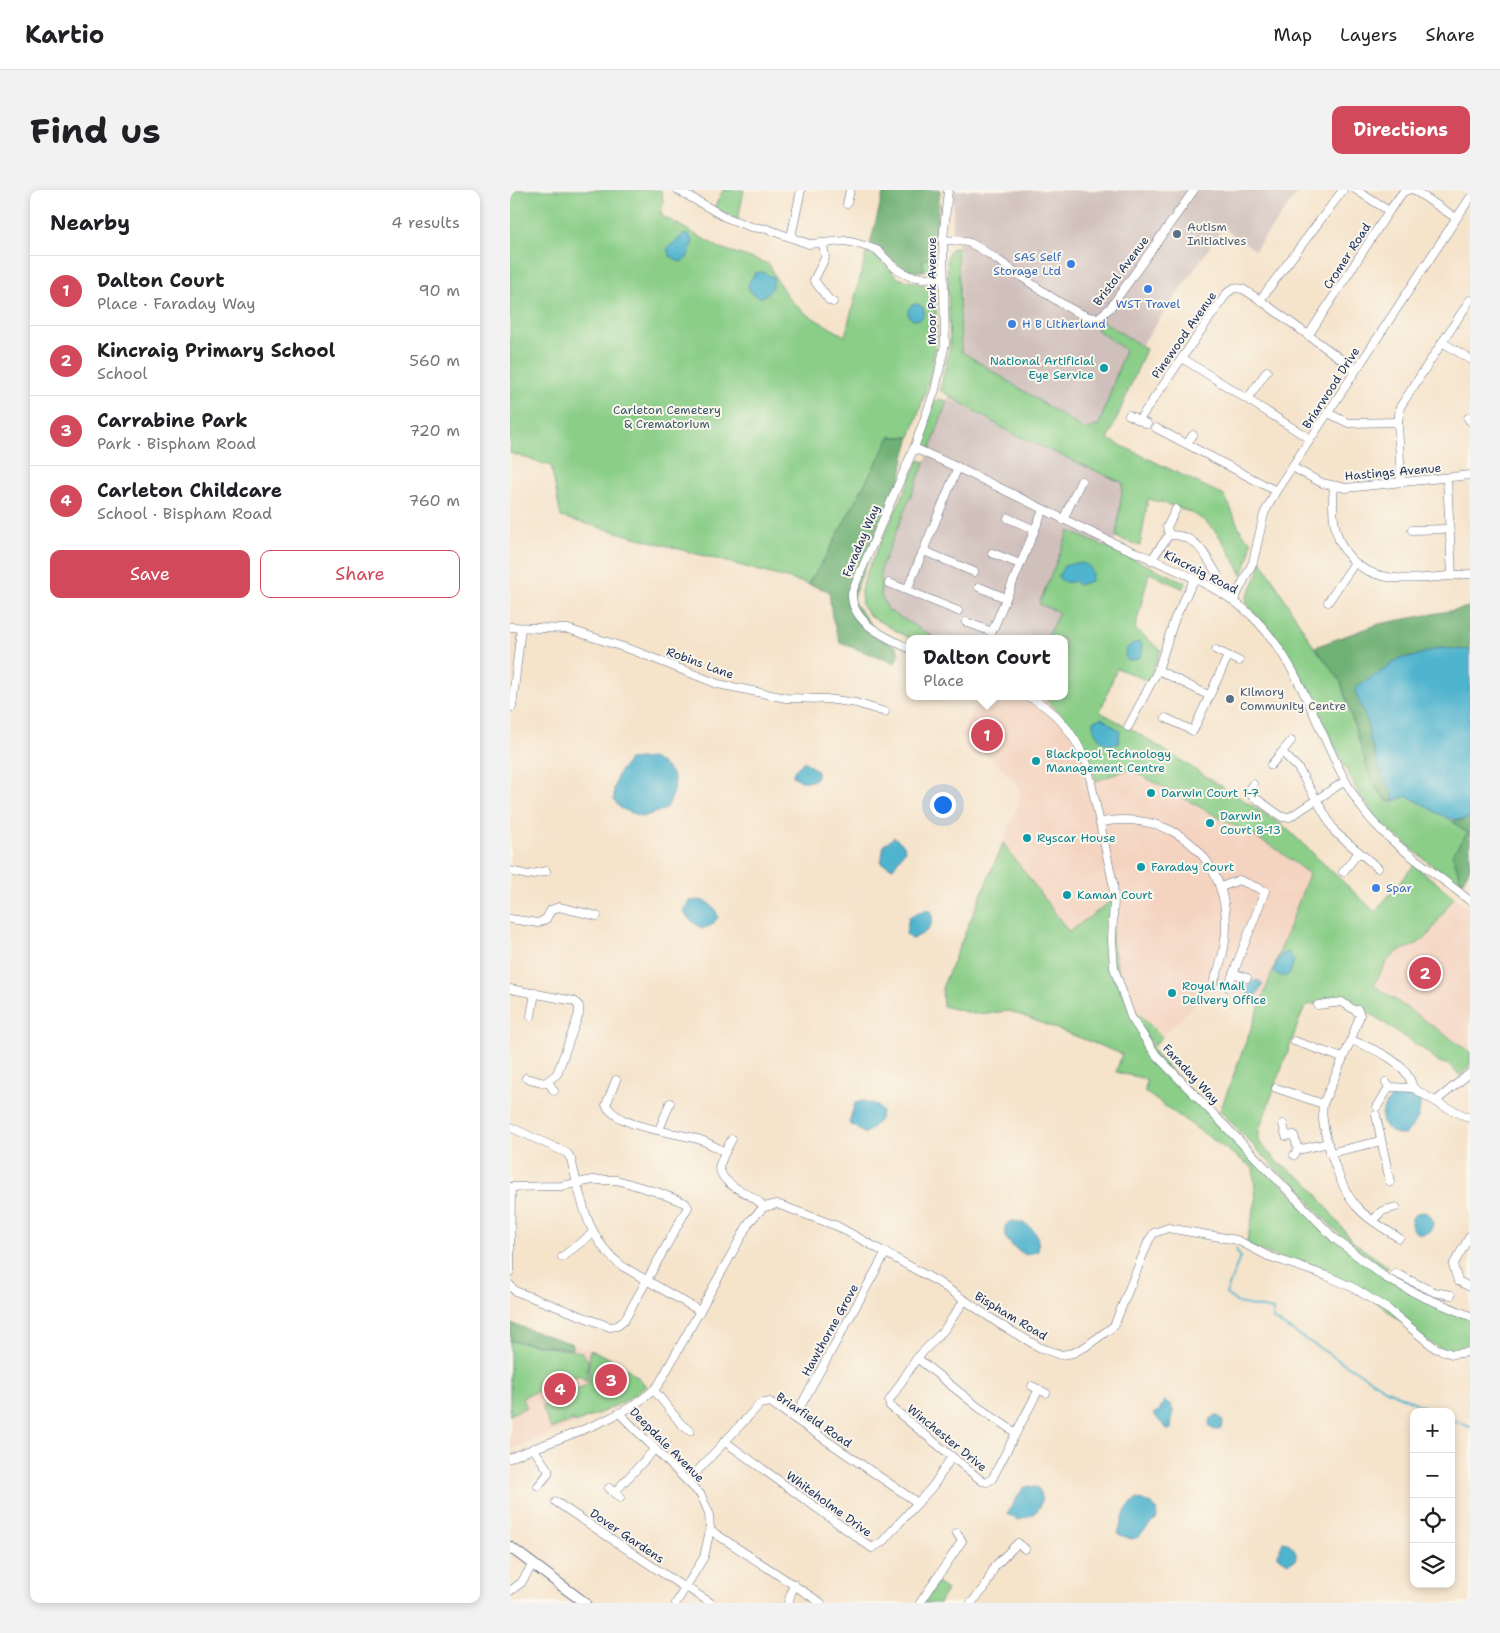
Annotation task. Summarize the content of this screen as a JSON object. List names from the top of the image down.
{
  "streets": {
    "street": [
      "Cromer Road",
      "Bristol Avenue",
      "Moor Park Avenue",
      "Pinewood Avenue",
      "Briarwood Drive",
      "Hastings Avenue",
      "Faraday Way",
      "Kincraig Road",
      "Robins Lane",
      "Bispham Road",
      "Hawthorne Grove",
      "Briarfield Road",
      "Winchester Drive",
      "Deepdale Avenue",
      "Whiteholme Drive",
      "Dover Gardens"
    ]
  },
  "crossings": [
    ["Cromer Road", "Pinewood Avenue"],
    ["Bristol Avenue", "Moor Park Avenue"],
    ["Moor Park Avenue", "Faraday Way"],
    ["Moor Park Avenue", "Kincraig Road"],
    ["Pinewood Avenue", "Briarwood Drive"],
    ["Briarwood Drive", "Hastings Avenue"],
    ["Briarwood Drive", "Kincraig Road"],
    ["Faraday Way", "Kincraig Road"],
    ["Bispham Road", "Hawthorne Grove"],
    ["Bispham Road", "Winchester Drive"],
    ["Hawthorne Grove", "Briarfield Road"],
    ["Briarfield Road", "Deepdale Avenue"],
    ["Briarfield Road", "Whiteholme Drive"],
    ["Winchester Drive", "Whiteholme Drive"],
    ["Deepdale Avenue", "Dover Gardens"]
  ],
  "parks": ["Carleton Cemetery & Crematorium"],
  "places": [
    "Autism Initiatives",
    "SAS Self Storage Ltd",
    "WST Travel",
    "H B Litherland",
    "National Artificial Eye Service",
    "Kilmory Community Centre",
    "Blackpool Technology Management Centre",
    "Darwin Court 1-7",
    "Darwin Court 8-13",
    "Ryscar House",
    "Faraday Court",
    "Spar",
    "Kaman Court",
    "Royal Mail Delivery Office"
  ],
  "page": {
    "header": "Kartio",
    "nav": ["Map", "Layers", "Share"],
    "buttons": [
      "Directions",
      ["Save", "Share"]
    ],
    "title": "Find us",
    "heading": ["Nearby", "4 results"],
    "list": [
      {
        "mark": "1",
        "name": "Dalton Court",
        "note": "Place · Faraday Way",
        "value": "90 m"
      },
      {
        "mark": "2",
        "name": "Kincraig Primary School",
        "note": "School",
        "value": "560 m"
      },
      {
        "mark": "3",
        "name": "Carrabine Park",
        "note": "Park · Bispham Road",
        "value": "720 m"
      },
      {
        "mark": "4",
        "name": "Carleton Childcare",
        "note": "School · Bispham Road",
        "value": "760 m"
      }
    ],
    "popup": ["Dalton Court", "Place"],
    "pins": [
      "1",
      "2",
      "3",
      "4"
    ],
    "map_buttons": ["+", "−"]
  }
}
